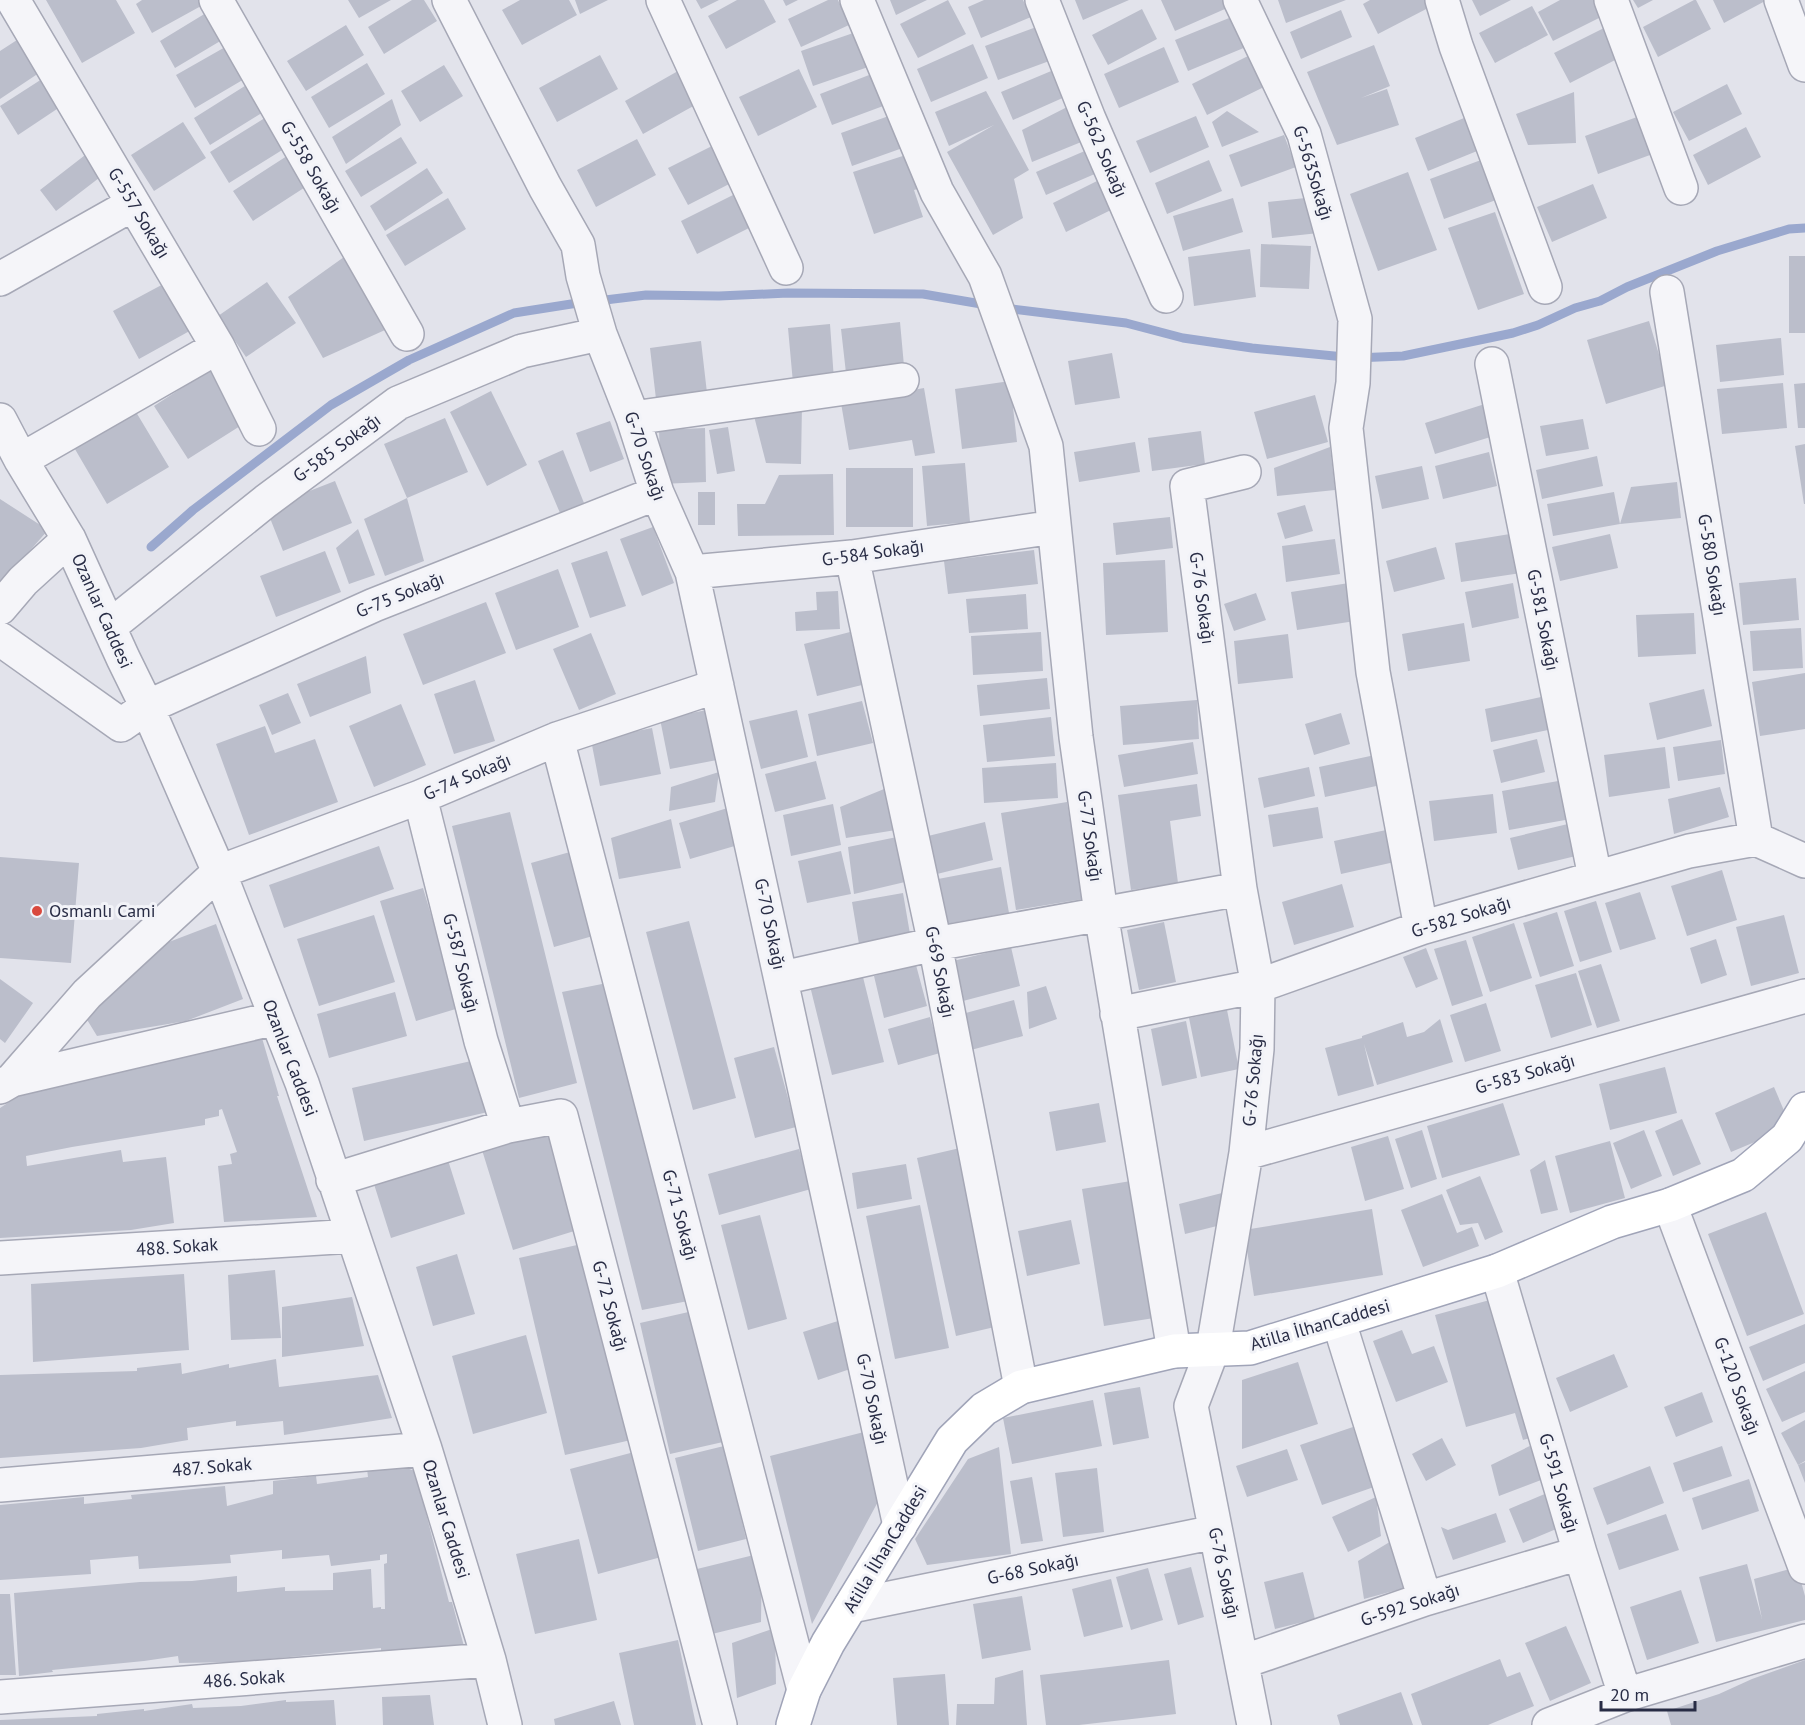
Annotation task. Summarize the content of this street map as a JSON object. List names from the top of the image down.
{
  "streets": {
    "main road": ["Atilla İlhanCaddesi"],
    "street": [
      "G-562 Sokağı",
      "G-558 Sokağı",
      "G-563Sokağı",
      "G-557 Sokağı",
      "G-585 Sokağı",
      "G-70 Sokağı",
      "G-584 Sokağı",
      "G-580 Sokağı",
      "G-75 Sokağı",
      "G-76 Sokağı",
      "Ozanlar Caddesi",
      "G-581 Sokağı",
      "G-74 Sokağı",
      "G-77 Sokağı",
      "G-582 Sokağı",
      "G-587 Sokağı",
      "G-69 Sokağı",
      "G-583 Sokağı",
      "G-71 Sokağı",
      "488. Sokak",
      "G-72 Sokağı",
      "G-120 Sokağı",
      "487. Sokak",
      "G-591 Sokağı",
      "G-68 Sokağı",
      "G-592 Sokağı",
      "486. Sokak"
    ]
  },
  "crossings": [
    ["G-563Sokağı", "G-582 Sokağı"],
    ["G-585 Sokağı", "G-70 Sokağı"],
    ["G-585 Sokağı", "Ozanlar Caddesi"],
    ["G-70 Sokağı", "G-584 Sokağı"],
    ["G-70 Sokağı", "G-75 Sokağı"],
    ["G-70 Sokağı", "G-74 Sokağı"],
    ["G-70 Sokağı", "Atilla İlhanCaddesi"],
    ["G-584 Sokağı", "G-77 Sokağı"],
    ["G-584 Sokağı", "G-69 Sokağı"],
    ["G-580 Sokağı", "G-582 Sokağı"],
    ["G-75 Sokağı", "Ozanlar Caddesi"],
    ["G-76 Sokağı", "G-582 Sokağı"],
    ["G-76 Sokağı", "G-583 Sokağı"],
    ["G-76 Sokağı", "Atilla İlhanCaddesi"],
    ["G-76 Sokağı", "G-68 Sokağı"],
    ["G-76 Sokağı", "G-592 Sokağı"],
    ["Ozanlar Caddesi", "G-74 Sokağı"],
    ["Ozanlar Caddesi", "488. Sokak"],
    ["Ozanlar Caddesi", "G-72 Sokağı"],
    ["Ozanlar Caddesi", "487. Sokak"],
    ["Ozanlar Caddesi", "486. Sokak"],
    ["G-581 Sokağı", "G-582 Sokağı"],
    ["G-74 Sokağı", "G-587 Sokağı"],
    ["G-74 Sokağı", "G-71 Sokağı"],
    ["G-77 Sokağı", "G-582 Sokağı"],
    ["G-77 Sokağı", "Atilla İlhanCaddesi"],
    ["G-587 Sokağı", "G-72 Sokağı"],
    ["G-69 Sokağı", "Atilla İlhanCaddesi"],
    ["G-71 Sokağı", "Atilla İlhanCaddesi"],
    ["Atilla İlhanCaddesi", "G-120 Sokağı"],
    ["Atilla İlhanCaddesi", "G-591 Sokağı"],
    ["Atilla İlhanCaddesi", "G-68 Sokağı"],
    ["G-591 Sokağı", "G-592 Sokağı"]
  ],
  "places": ["Osmanlı Cami"],
  "scale_bar": "20 m"
}
